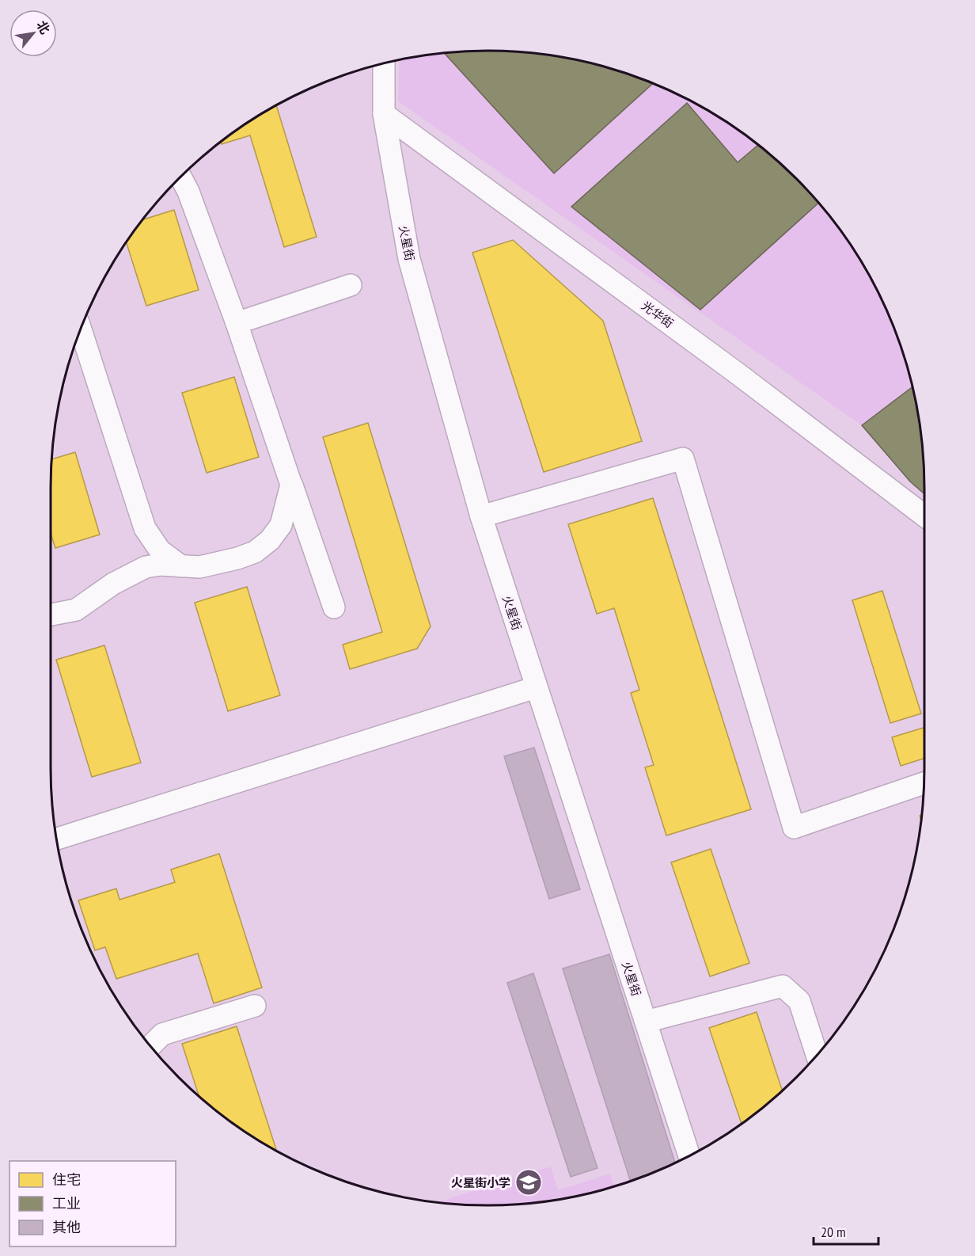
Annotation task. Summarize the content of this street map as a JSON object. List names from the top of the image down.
{
  "streets": {
    "street": ["火星街", "光华街"]
  },
  "crossings": [
    ["火星街", "光华街"]
  ],
  "places": {
    "school or university": ["火星街小学"]
  },
  "legend": ["住宅", "工业", "其他"],
  "scale_bar": "20 m",
  "north": "top right"
}
